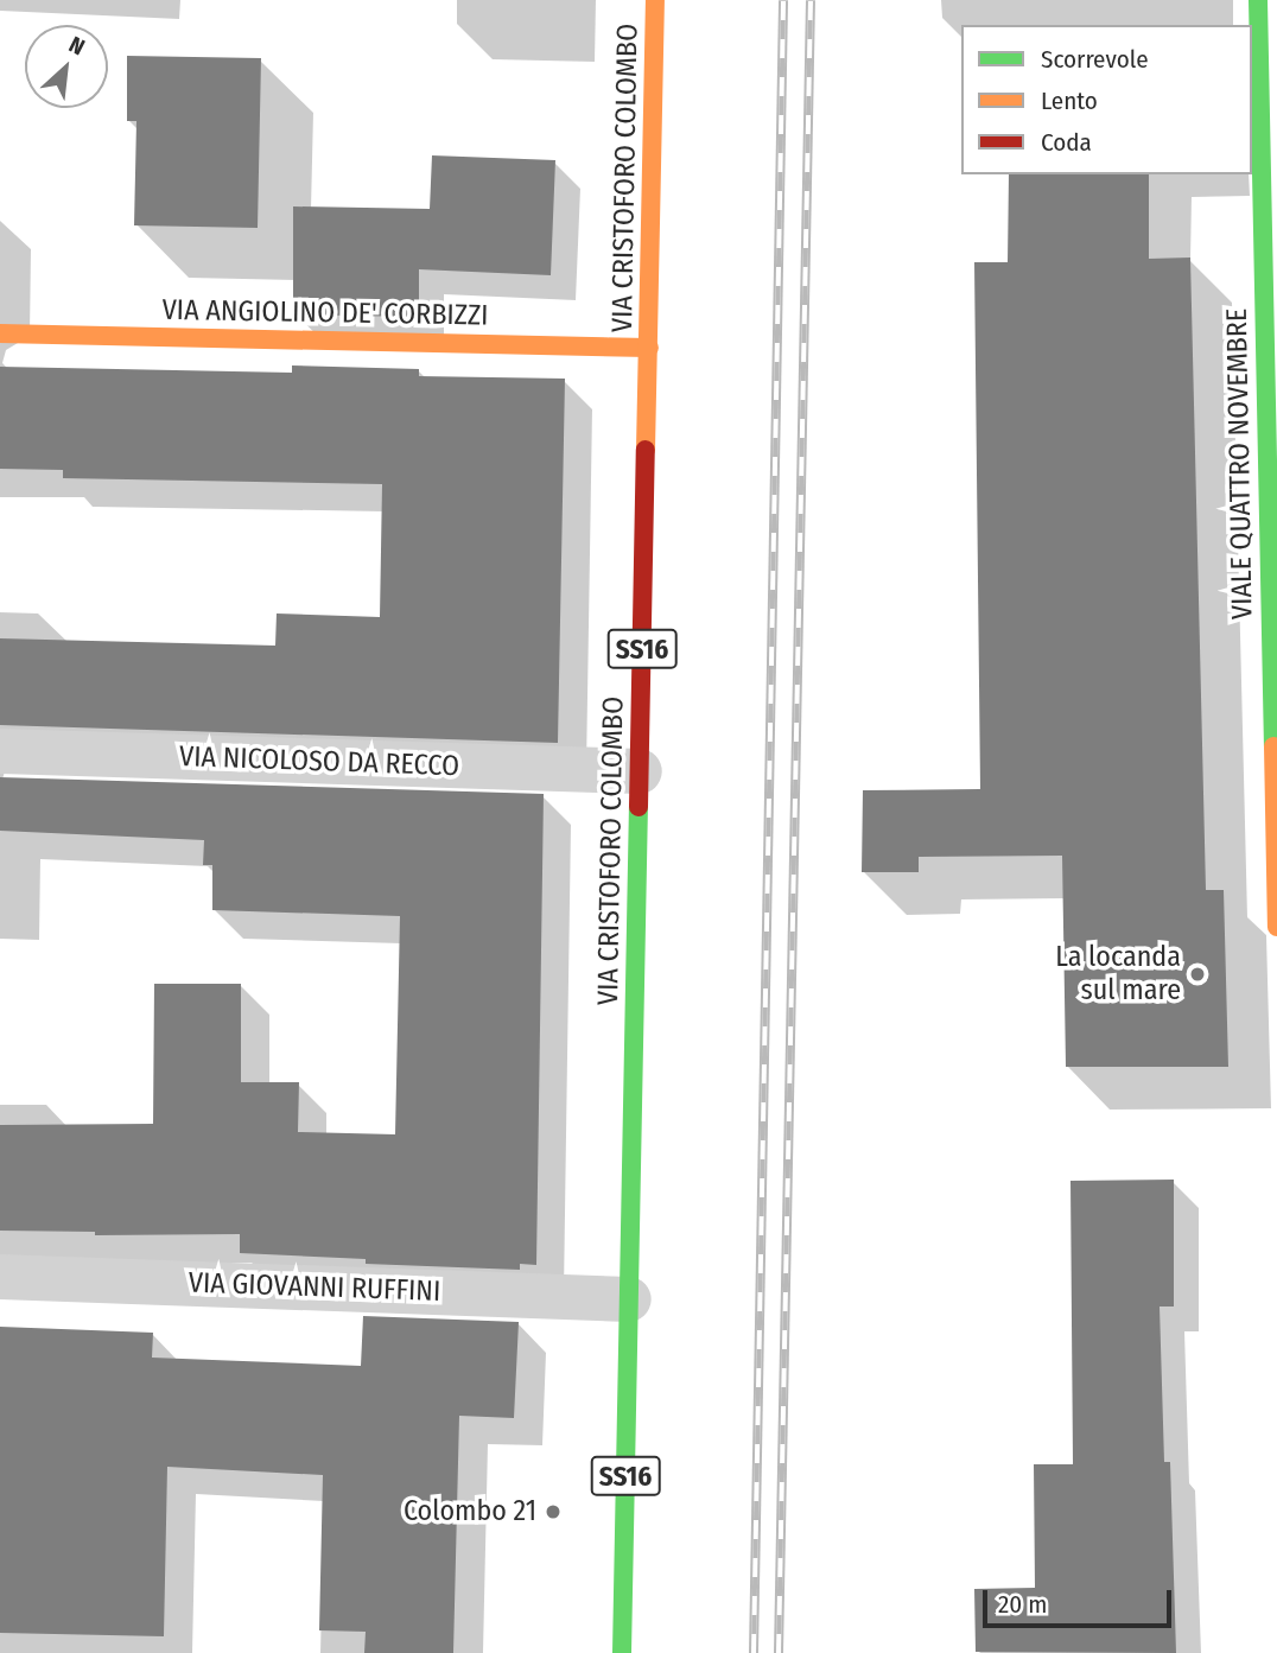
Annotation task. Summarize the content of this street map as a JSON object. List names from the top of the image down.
{
  "streets": {
    "main road": [
      "VIA CRISTOFORO COLOMBO",
      "VIA ANGIOLINO DE' CORBIZZI",
      "VIALE QUATTRO NOVEMBRE",
      "SS16"
    ],
    "street": ["VIA NICOLOSO DA RECCO", "VIA GIOVANNI RUFFINI"]
  },
  "crossings": [
    ["VIA CRISTOFORO COLOMBO", "VIA ANGIOLINO DE' CORBIZZI"],
    ["VIA CRISTOFORO COLOMBO", "VIA NICOLOSO DA RECCO"],
    ["VIA CRISTOFORO COLOMBO", "VIA GIOVANNI RUFFINI"]
  ],
  "places": ["La locanda sul mare", "Colombo 21"],
  "legend": ["Scorrevole", "Lento", "Coda"],
  "scale_bar": "20 m",
  "north": "top right"
}
